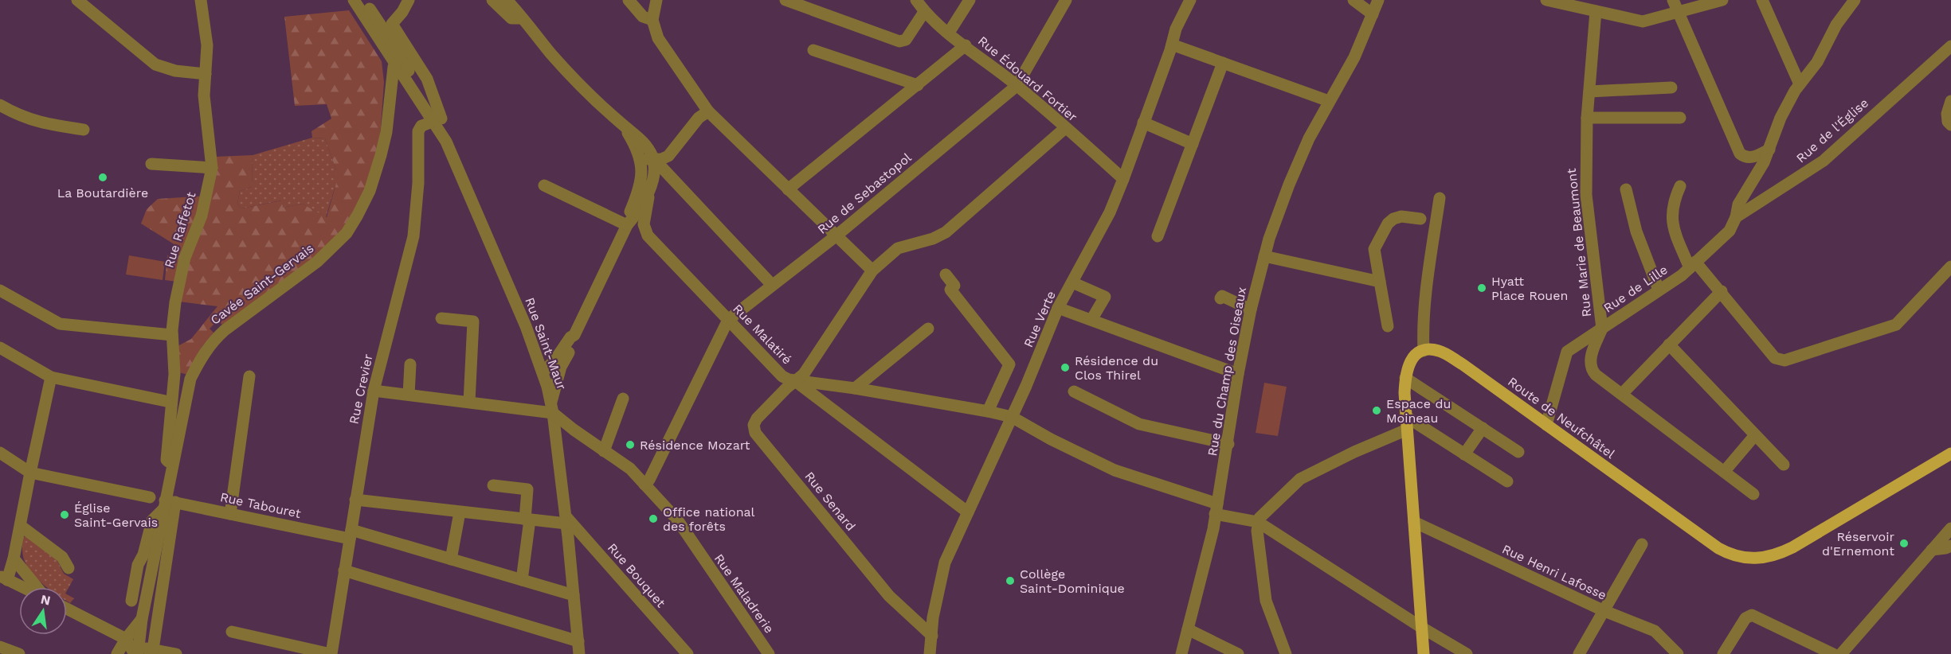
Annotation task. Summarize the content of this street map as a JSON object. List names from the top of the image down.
{
  "streets": {
    "main road": ["Route de Neufchâtel"],
    "street": [
      "Rue Édouard Fortier",
      "Rue de l'Église",
      "Rue de Sebastopol",
      "Rue Raffetot",
      "Rue Marie de Beaumont",
      "Cavée Saint-Gervais",
      "Rue de Lille",
      "Rue Verte",
      "Rue Malatiré",
      "Rue Saint-Maur",
      "Rue du Champ des Oiseaux",
      "Rue Crevier",
      "Rue Senard",
      "Rue Tabouret",
      "Rue Henri Lafosse",
      "Rue Bouquet",
      "Rue Maladrerie"
    ]
  },
  "crossings": [
    ["Rue Édouard Fortier", "Rue de Sebastopol"],
    ["Rue Édouard Fortier", "Rue Verte"],
    ["Rue Édouard Fortier", "Rue Senard"],
    ["Rue de l'Église", "Rue de Lille"],
    ["Rue de Sebastopol", "Rue Malatiré"],
    ["Rue Raffetot", "Cavée Saint-Gervais"],
    ["Rue Marie de Beaumont", "Rue de Lille"],
    ["Cavée Saint-Gervais", "Rue Saint-Maur"],
    ["Cavée Saint-Gervais", "Rue Tabouret"],
    ["Rue de Lille", "Route de Neufchâtel"],
    ["Rue Verte", "Rue Malatiré"],
    ["Rue Verte", "Rue Senard"],
    ["Rue Malatiré", "Rue du Champ des Oiseaux"],
    ["Rue Malatiré", "Rue Senard"],
    ["Rue Saint-Maur", "Rue Crevier"],
    ["Rue Saint-Maur", "Rue Tabouret"],
    ["Rue Saint-Maur", "Rue Bouquet"],
    ["Rue Saint-Maur", "Rue Maladrerie"],
    ["Rue Crevier", "Rue Tabouret"]
  ],
  "places": [
    "La Boutardière",
    "Hyatt Place Rouen",
    "Résidence du Clos Thirel",
    "Espace du Moineau",
    "Résidence Mozart",
    "Église Saint-Gervais",
    "Office national des forêts",
    "Réservoir d'Ernemont",
    "Collège Saint-Dominique"
  ],
  "north": "top"
}
